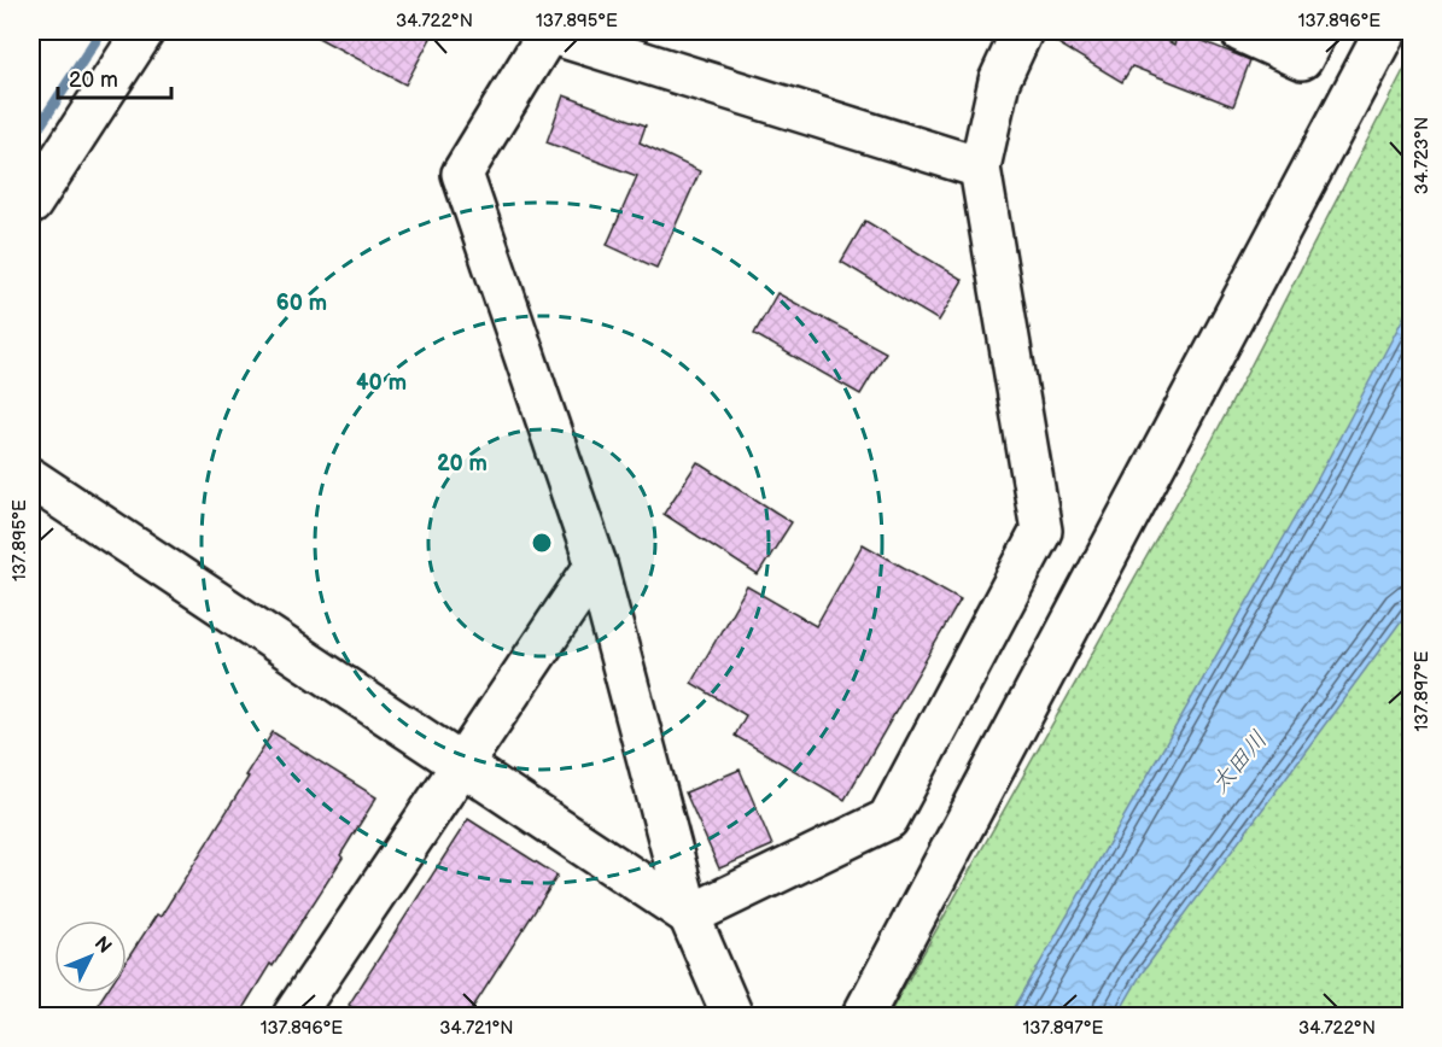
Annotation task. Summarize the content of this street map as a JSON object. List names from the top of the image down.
{
  "water": ["太田川"],
  "scale_bar": "20 m",
  "north": "top right",
  "coordinates": [
    "34.722°N",
    "137.895°E",
    "137.896°E",
    "34.723°N",
    "137.897°E",
    "34.721°N"
  ],
  "rings": ["60 m", "40 m", "20 m"]
}
